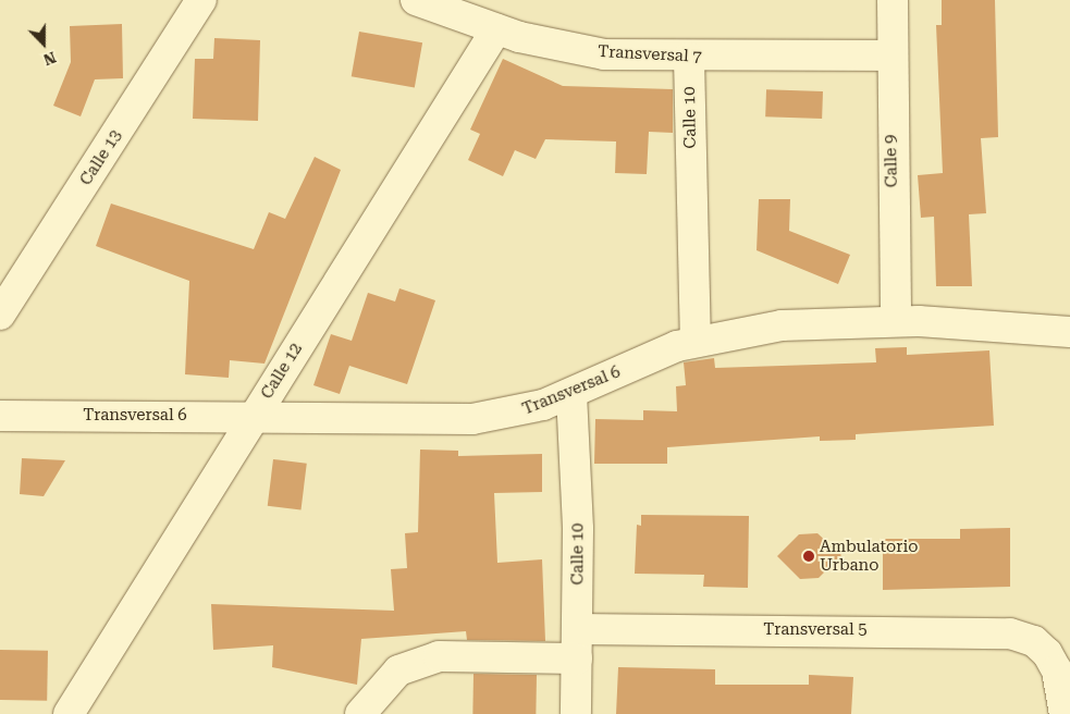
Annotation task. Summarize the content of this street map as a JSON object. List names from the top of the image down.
{
  "streets": {
    "street": [
      "Transversal 7",
      "Calle 10",
      "Calle 13",
      "Calle 9",
      "Calle 12",
      "Transversal 6",
      "Transversal 5"
    ]
  },
  "crossings": [
    ["Transversal 7", "Calle 10"],
    ["Transversal 7", "Calle 9"],
    ["Transversal 7", "Calle 12"],
    ["Calle 10", "Transversal 6"],
    ["Calle 10", "Transversal 5"],
    ["Calle 9", "Transversal 6"],
    ["Calle 12", "Transversal 6"]
  ],
  "places": ["Ambulatorio Urbano"],
  "north": "bottom"
}
